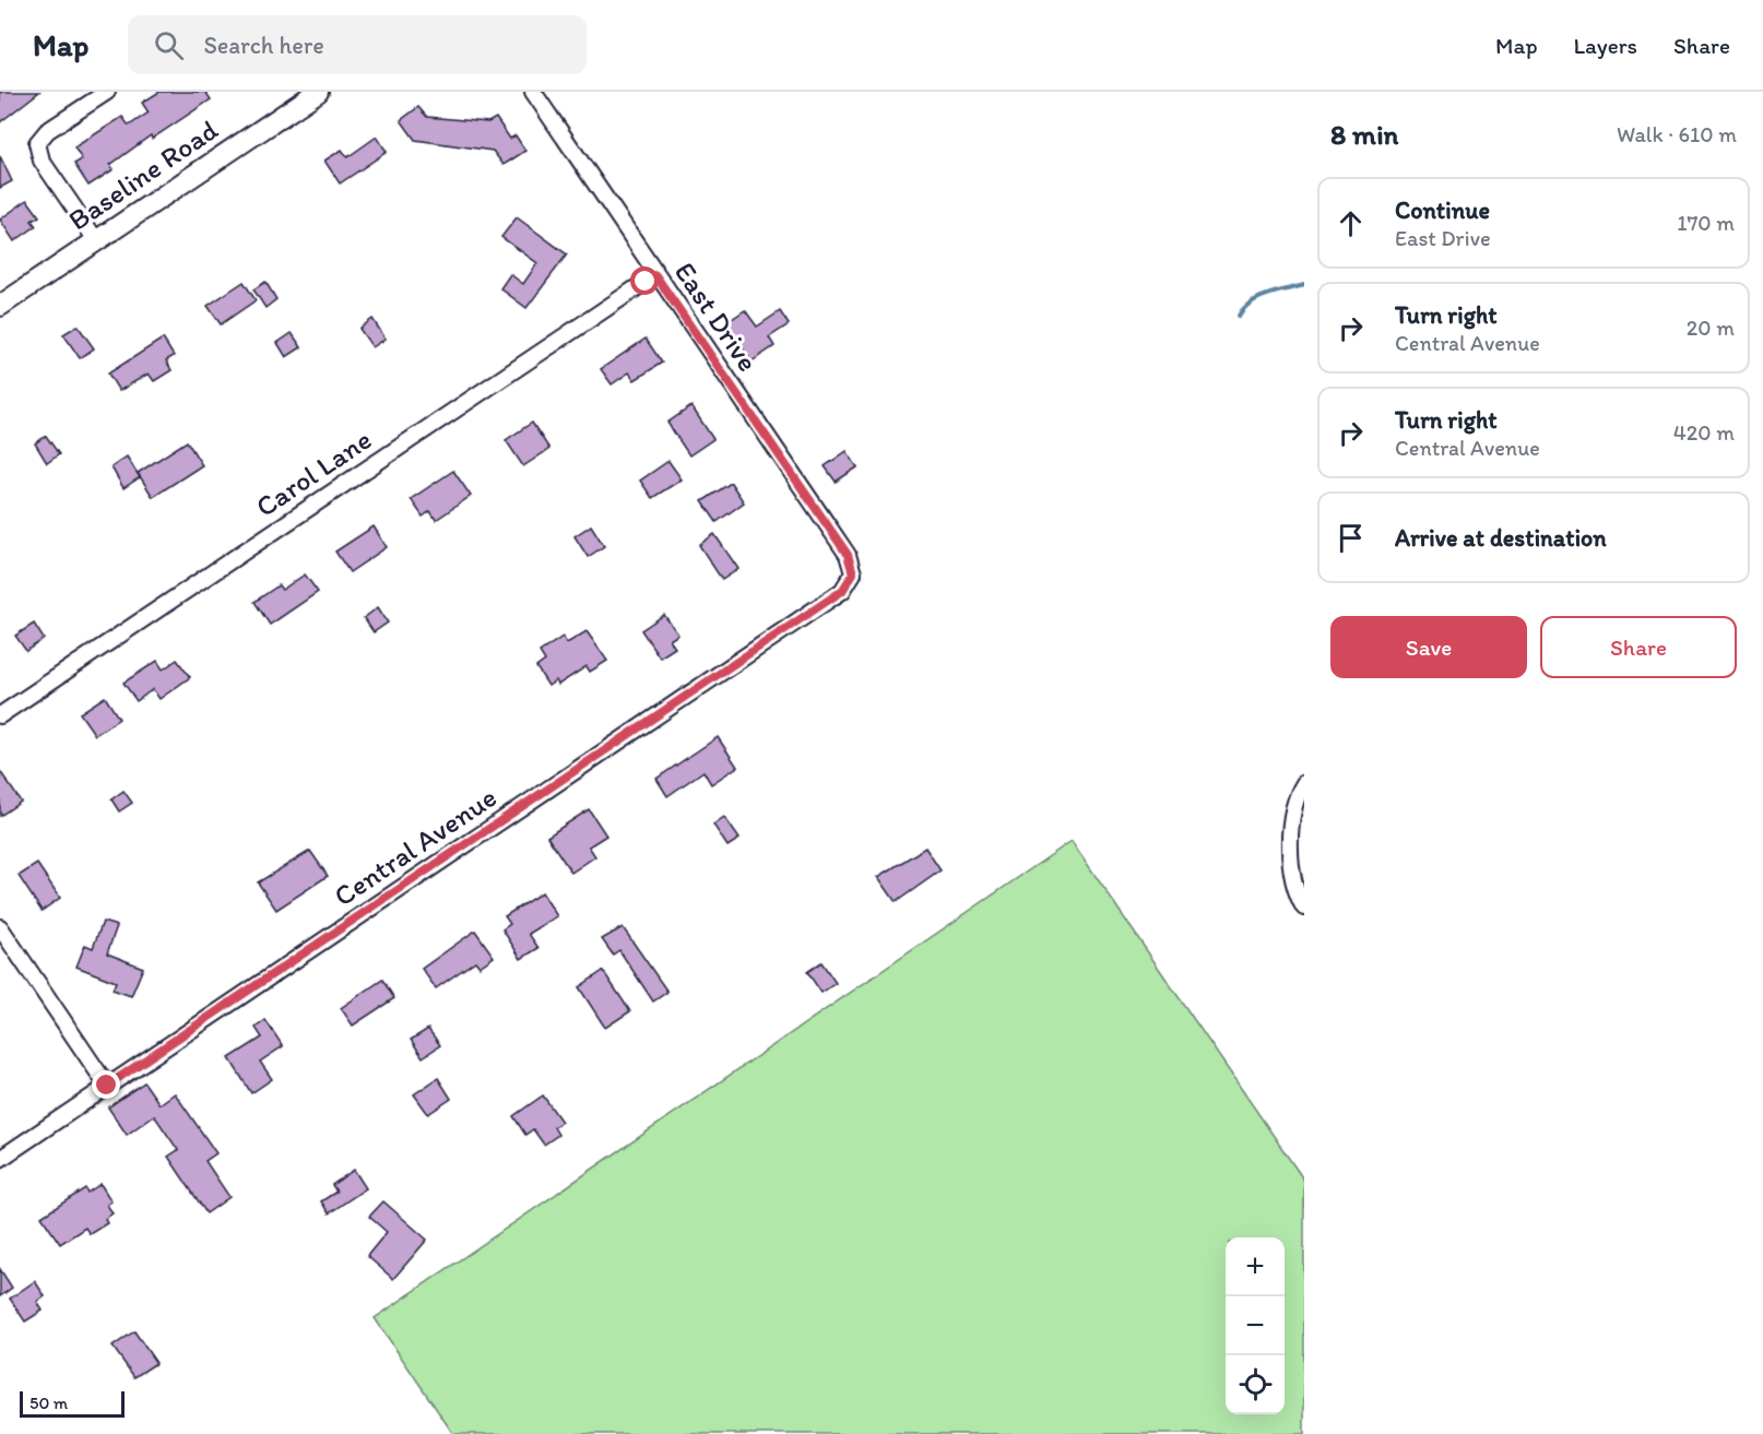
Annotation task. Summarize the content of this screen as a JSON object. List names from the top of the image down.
{
  "streets": {
    "main road": ["Baseline Road"],
    "street": ["East Drive", "Carol Lane", "Central Avenue"]
  },
  "crossings": [
    ["East Drive", "Carol Lane"],
    ["East Drive", "Central Avenue"]
  ],
  "scale_bar": "50 m",
  "page": {
    "header": "Map",
    "search": "Search here",
    "nav": ["Map", "Layers", "Share"],
    "heading": ["8 min", "Walk · 610 m"],
    "list": [
      ["Continue", "East Drive", "170 m"],
      ["Turn right", "Central Avenue", "20 m"],
      ["Turn right", "Central Avenue", "420 m"],
      "Arrive at destination"
    ],
    "buttons": ["Save", "Share"],
    "map_buttons": ["+", "−"],
    "scale": "50 m"
  }
}
